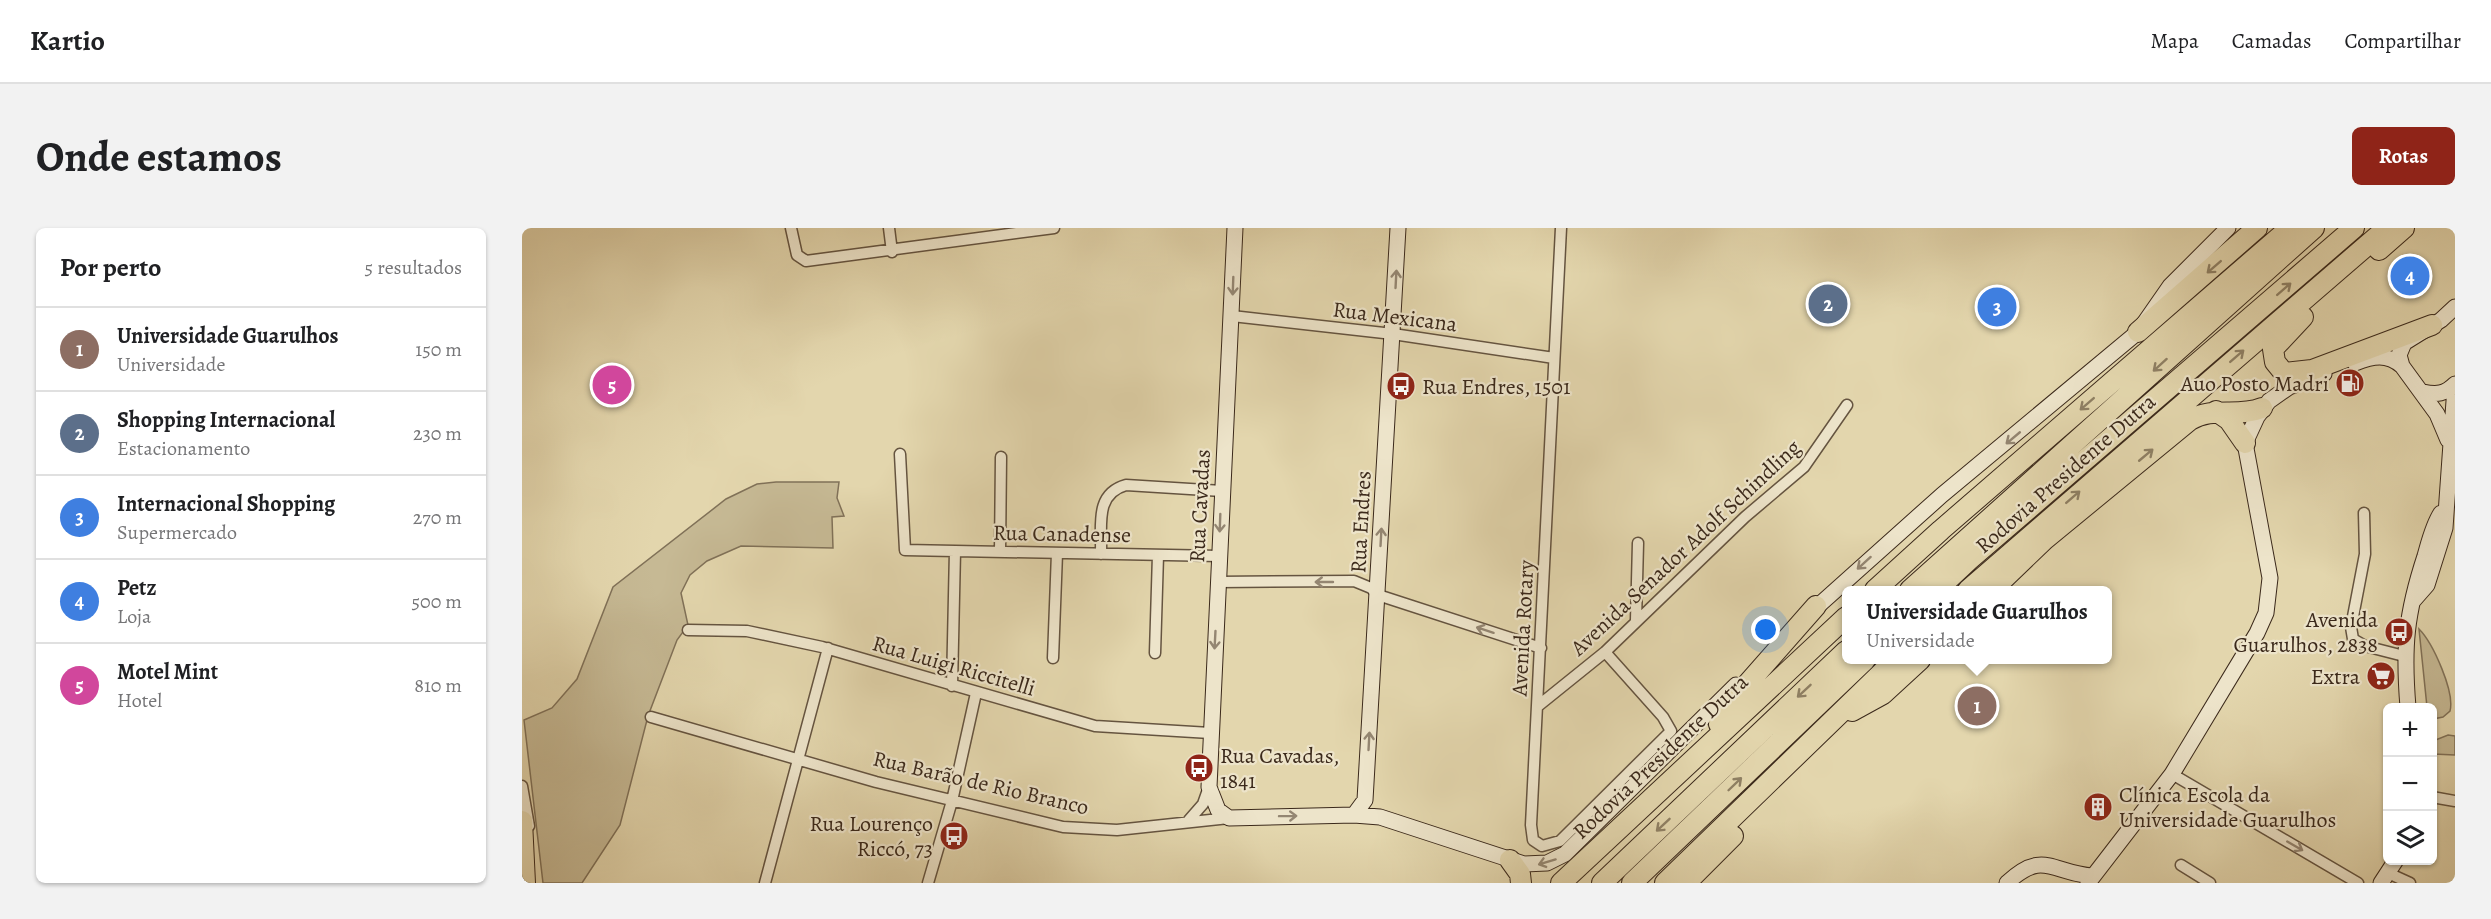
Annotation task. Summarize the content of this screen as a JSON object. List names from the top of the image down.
{
  "streets": {
    "highway": ["Rodovia Presidente Dutra"],
    "street": [
      "Rua Mexicana",
      "Rua Cavadas",
      "Rua Endres",
      "Rua Canadense",
      "Avenida Senador Adolf Schindling",
      "Avenida Rotary",
      "Rua Luigi Riccitelli",
      "Rua Barão de Rio Branco"
    ]
  },
  "crossings": [
    ["Rua Mexicana", "Rua Cavadas"],
    ["Rua Mexicana", "Rua Endres"],
    ["Rua Mexicana", "Avenida Rotary"],
    ["Rua Cavadas", "Rua Canadense"],
    ["Rua Cavadas", "Rua Luigi Riccitelli"],
    ["Rua Cavadas", "Rua Barão de Rio Branco"],
    ["Avenida Senador Adolf Schindling", "Avenida Rotary"]
  ],
  "one_way": ["Rua Cavadas", "Rua Endres"],
  "places": {
    "fuel station": ["Auo Posto Madri"],
    "bus stop": [
      "Rua Endres, 1501",
      "Avenida Guarulhos, 2838",
      "Rua Cavadas, 1841",
      "Rua Lourenço Riccó, 73"
    ],
    "supermarket": ["Extra"],
    "building": ["Clínica Escola da Universidade Guarulhos"]
  },
  "page": {
    "header": "Kartio",
    "nav": ["Mapa", "Camadas", "Compartilhar"],
    "buttons": "Rotas",
    "title": "Onde estamos",
    "heading": ["Por perto", "5 resultados"],
    "pins": [
      "4",
      "2",
      "3",
      "5",
      "1"
    ],
    "list": [
      {
        "mark": "1",
        "name": "Universidade Guarulhos",
        "note": "Universidade",
        "value": "150 m"
      },
      {
        "mark": "2",
        "name": "Shopping Internacional",
        "note": "Estacionamento",
        "value": "230 m"
      },
      {
        "mark": "3",
        "name": "Internacional Shopping",
        "note": "Supermercado",
        "value": "270 m"
      },
      {
        "mark": "4",
        "name": "Petz",
        "note": "Loja",
        "value": "500 m"
      },
      {
        "mark": "5",
        "name": "Motel Mint",
        "note": "Hotel",
        "value": "810 m"
      }
    ],
    "popup": ["Universidade Guarulhos", "Universidade"],
    "map_buttons": ["+", "−"]
  }
}
